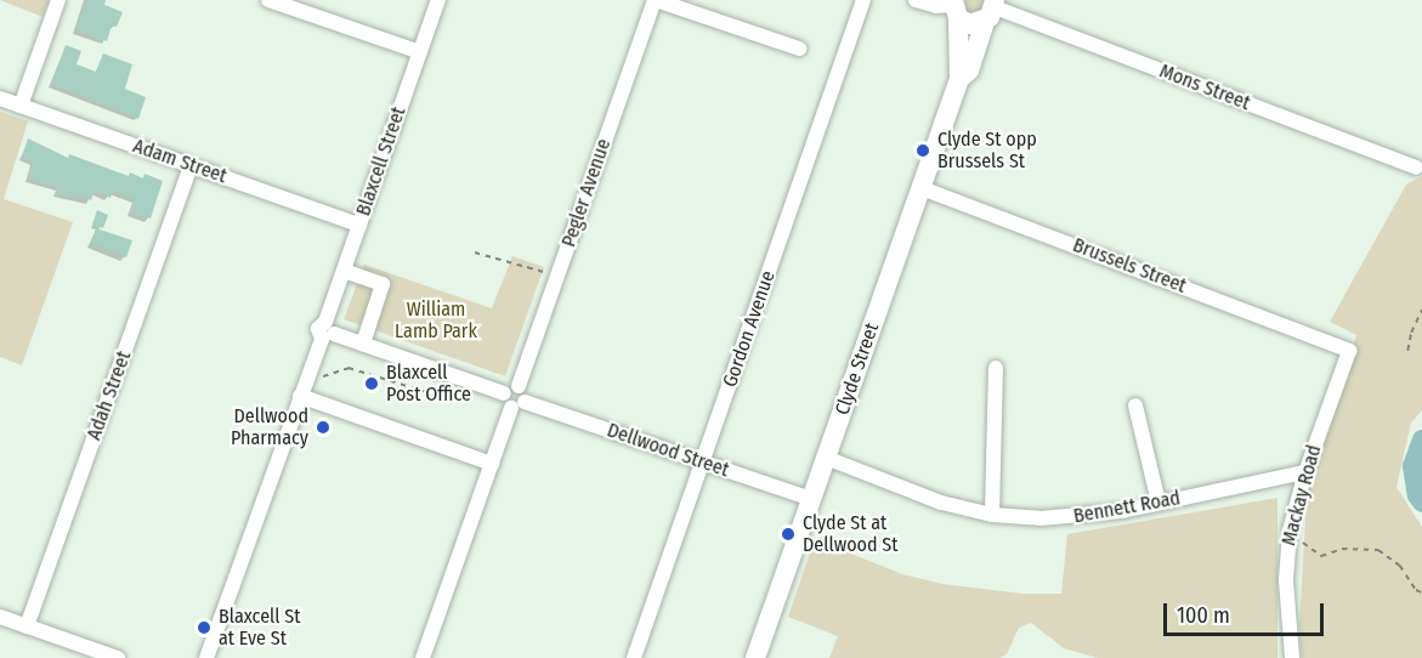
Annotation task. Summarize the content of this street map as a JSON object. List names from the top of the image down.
{
  "streets": {
    "main road": ["Clyde Street"],
    "street": [
      "Mons Street",
      "Adam Street",
      "Blaxcell Street",
      "Pegler Avenue",
      "Brussels Street",
      "Gordon Avenue",
      "Adah Street",
      "Dellwood Street",
      "Mackay Road",
      "Bennett Road"
    ]
  },
  "crossings": [
    ["Mons Street", "Clyde Street"],
    ["Adam Street", "Blaxcell Street"],
    ["Adam Street", "Adah Street"],
    ["Brussels Street", "Clyde Street"],
    ["Brussels Street", "Mackay Road"],
    ["Gordon Avenue", "Dellwood Street"],
    ["Clyde Street", "Dellwood Street"],
    ["Clyde Street", "Bennett Road"],
    ["Mackay Road", "Bennett Road"]
  ],
  "parks": ["William Lamb Park"],
  "places": [
    "Clyde St opp Brussels St",
    "Blaxcell Post Office",
    "Dellwood Pharmacy",
    "Clyde St at Dellwood St",
    "Blaxcell St at Eve St"
  ],
  "scale_bar": "100 m"
}
